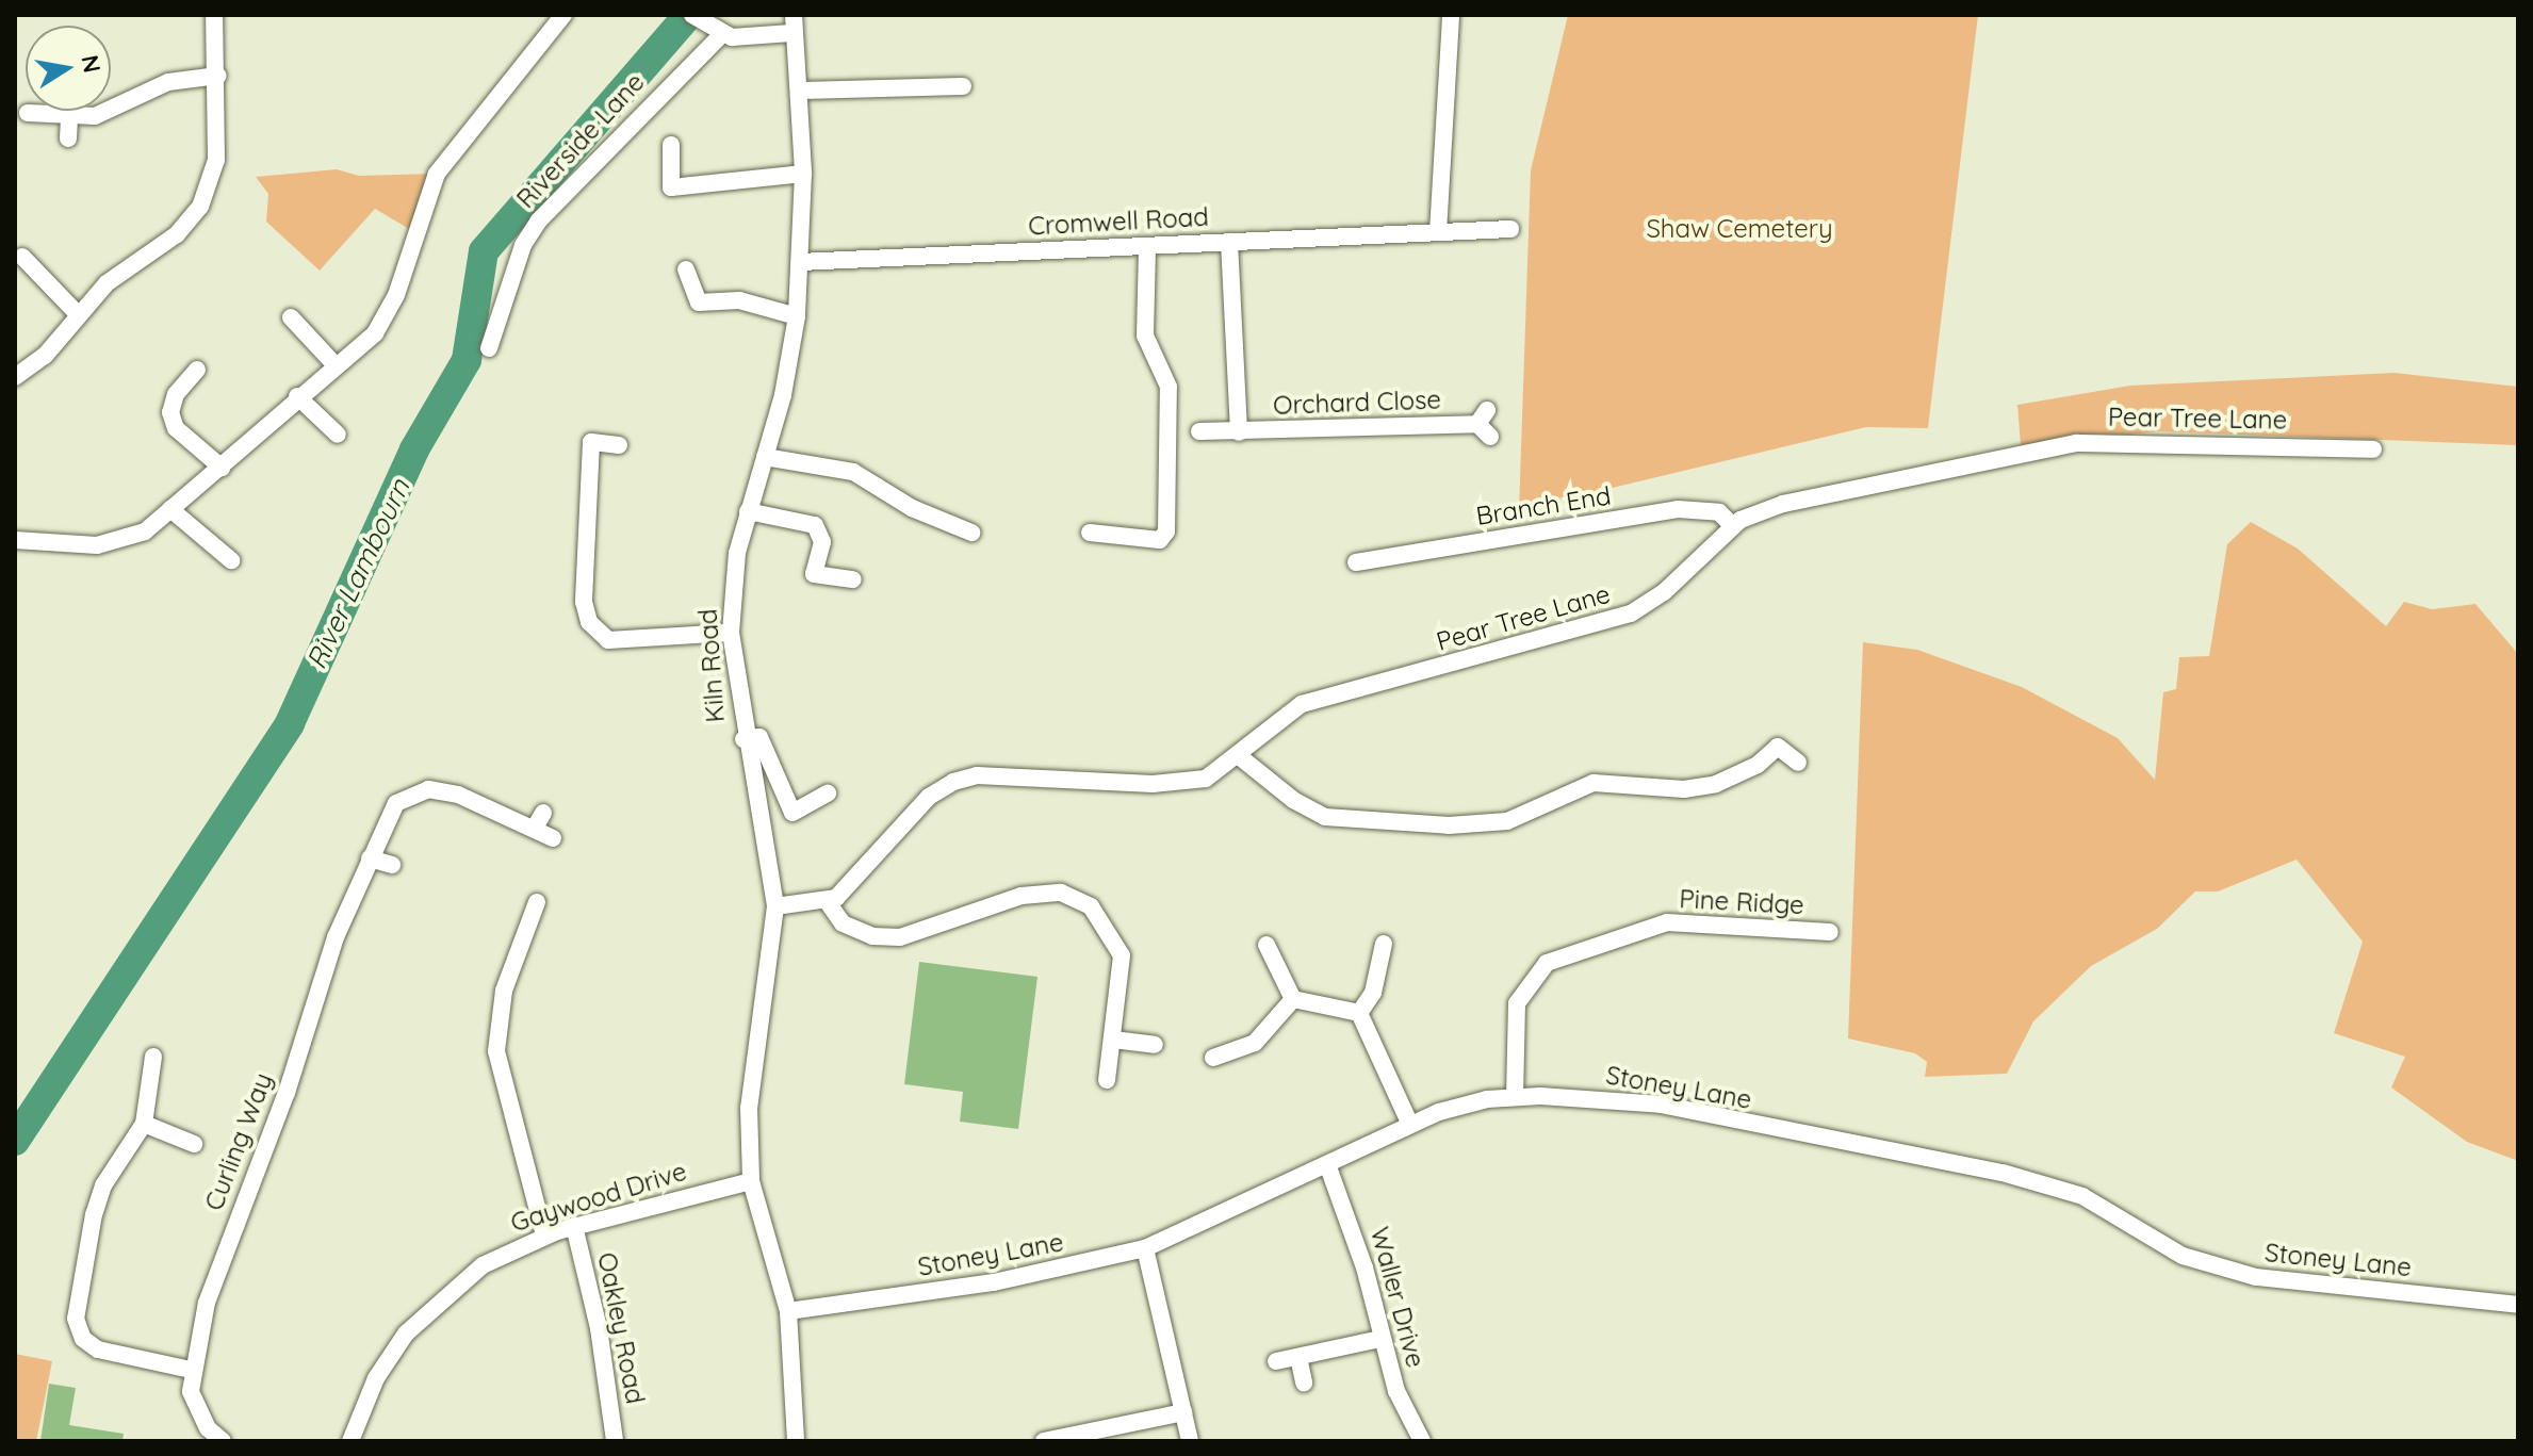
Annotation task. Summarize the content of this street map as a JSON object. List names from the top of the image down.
{
  "streets": {
    "street": [
      "Riverside Lane",
      "Cromwell Road",
      "Orchard Close",
      "Pear Tree Lane",
      "Branch End",
      "Kiln Road",
      "Pine Ridge",
      "Stoney Lane",
      "Curling Way",
      "Gaywood Drive",
      "Waller Drive",
      "Oakley Road"
    ]
  },
  "crossings": [
    ["Cromwell Road", "Orchard Close"],
    ["Cromwell Road", "Kiln Road"],
    ["Pear Tree Lane", "Branch End"],
    ["Kiln Road", "Stoney Lane"],
    ["Kiln Road", "Gaywood Drive"],
    ["Pine Ridge", "Stoney Lane"],
    ["Stoney Lane", "Waller Drive"],
    ["Gaywood Drive", "Oakley Road"]
  ],
  "water": ["River Lambourn"],
  "parks": ["Shaw Cemetery"],
  "north": "right"
}
